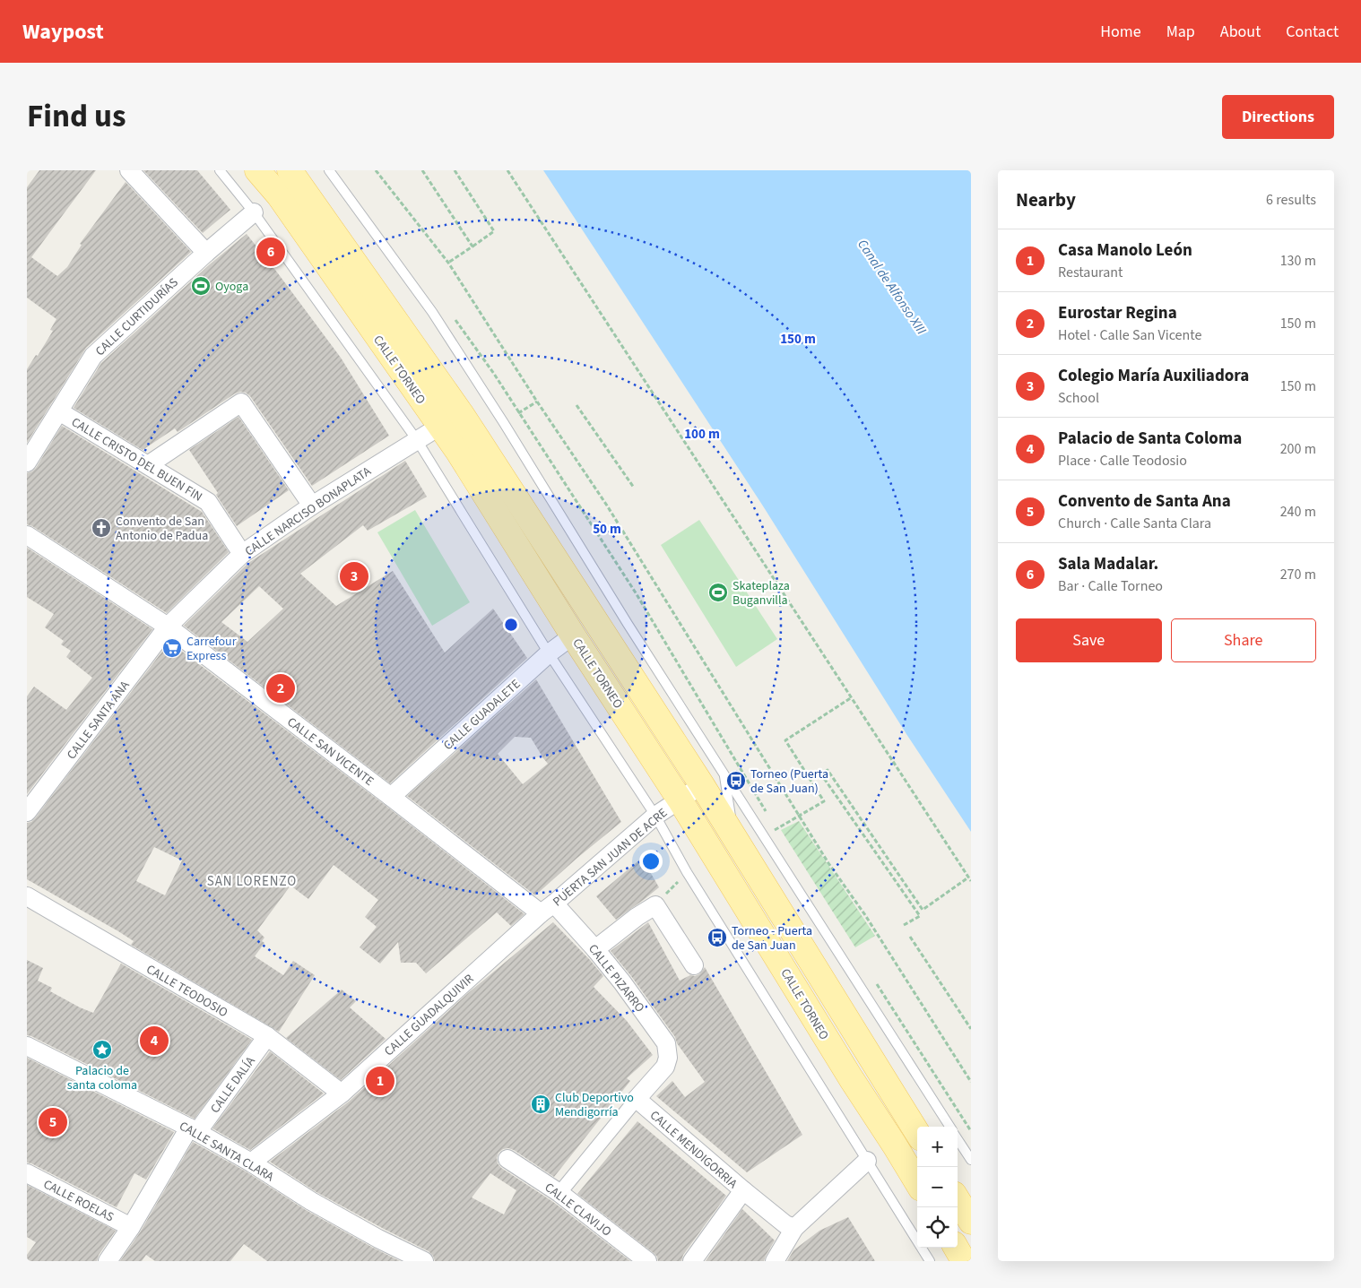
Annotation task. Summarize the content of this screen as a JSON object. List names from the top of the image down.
{
  "streets": {
    "main road": ["CALLE TORNEO"],
    "street": [
      "CALLE CURTIDURÍAS",
      "CALLE CRISTO DEL BUEN FIN",
      "CALLE NARCISO BONAPLATA",
      "CALLE GUADALETE",
      "CALLE SANTA ANA",
      "CALLE SAN VICENTE",
      "PUERTA SAN JUAN DE ACRE",
      "CALLE PIZARRO",
      "CALLE TEODOSIO",
      "CALLE GUADALQUIVIR",
      "CALLE DALÍA",
      "CALLE MENDIGORRIA",
      "CALLE SANTA CLARA",
      "CALLE ROELAS",
      "CALLE CLAVIJO"
    ]
  },
  "crossings": [
    ["CALLE CURTIDURÍAS", "CALLE CRISTO DEL BUEN FIN"],
    ["CALLE TORNEO", "CALLE NARCISO BONAPLATA"],
    ["CALLE TORNEO", "CALLE GUADALETE"],
    ["CALLE TORNEO", "PUERTA SAN JUAN DE ACRE"],
    ["CALLE CRISTO DEL BUEN FIN", "CALLE NARCISO BONAPLATA"],
    ["CALLE NARCISO BONAPLATA", "CALLE SANTA ANA"],
    ["CALLE NARCISO BONAPLATA", "CALLE SAN VICENTE"],
    ["CALLE GUADALETE", "CALLE SAN VICENTE"],
    ["CALLE SANTA ANA", "CALLE SAN VICENTE"],
    ["CALLE SAN VICENTE", "PUERTA SAN JUAN DE ACRE"],
    ["CALLE SAN VICENTE", "CALLE PIZARRO"],
    ["CALLE SAN VICENTE", "CALLE GUADALQUIVIR"],
    ["PUERTA SAN JUAN DE ACRE", "CALLE PIZARRO"],
    ["PUERTA SAN JUAN DE ACRE", "CALLE GUADALQUIVIR"],
    ["CALLE PIZARRO", "CALLE GUADALQUIVIR"],
    ["CALLE PIZARRO", "CALLE MENDIGORRIA"],
    ["CALLE TEODOSIO", "CALLE GUADALQUIVIR"],
    ["CALLE TEODOSIO", "CALLE DALÍA"],
    ["CALLE GUADALQUIVIR", "CALLE SANTA CLARA"],
    ["CALLE DALÍA", "CALLE SANTA CLARA"],
    ["CALLE DALÍA", "CALLE ROELAS"]
  ],
  "districts": ["SAN LORENZO"],
  "water": ["Canal de Alfonso XIII"],
  "places": {
    "sports": ["Oyoga", "Skateplaza Buganvilla"],
    "church": ["Convento de San Antonio de Padua"],
    "supermarket": ["Carrefour Express"],
    "bus stop": ["Torneo (Puerta de San Juan)", "Torneo - Puerta de San Juan"],
    "place": ["Palacio de santa coloma"],
    "building": ["Club Deportivo Mendigorría"]
  },
  "page": {
    "header": "Waypost",
    "nav": [
      "Home",
      "Map",
      "About",
      "Contact"
    ],
    "title": "Find us",
    "buttons": [
      "Directions",
      ["Save", "Share"]
    ],
    "heading": ["Nearby", "6 results"],
    "list": [
      {
        "mark": "1",
        "name": "Casa Manolo León",
        "note": "Restaurant",
        "value": "130 m"
      },
      {
        "mark": "2",
        "name": "Eurostar Regina",
        "note": "Hotel · Calle San Vicente",
        "value": "150 m"
      },
      {
        "mark": "3",
        "name": "Colegio María Auxiliadora",
        "note": "School",
        "value": "150 m"
      },
      {
        "mark": "4",
        "name": "Palacio de Santa Coloma",
        "note": "Place · Calle Teodosio",
        "value": "200 m"
      },
      {
        "mark": "5",
        "name": "Convento de Santa Ana",
        "note": "Church · Calle Santa Clara",
        "value": "240 m"
      },
      {
        "mark": "6",
        "name": "Sala Madalar.",
        "note": "Bar · Calle Torneo",
        "value": "270 m"
      }
    ],
    "pins": [
      "6",
      "3",
      "2",
      "4",
      "1",
      "5"
    ],
    "map_buttons": ["+", "−"]
  },
  "rings": ["150 m", "100 m", "50 m"]
}
